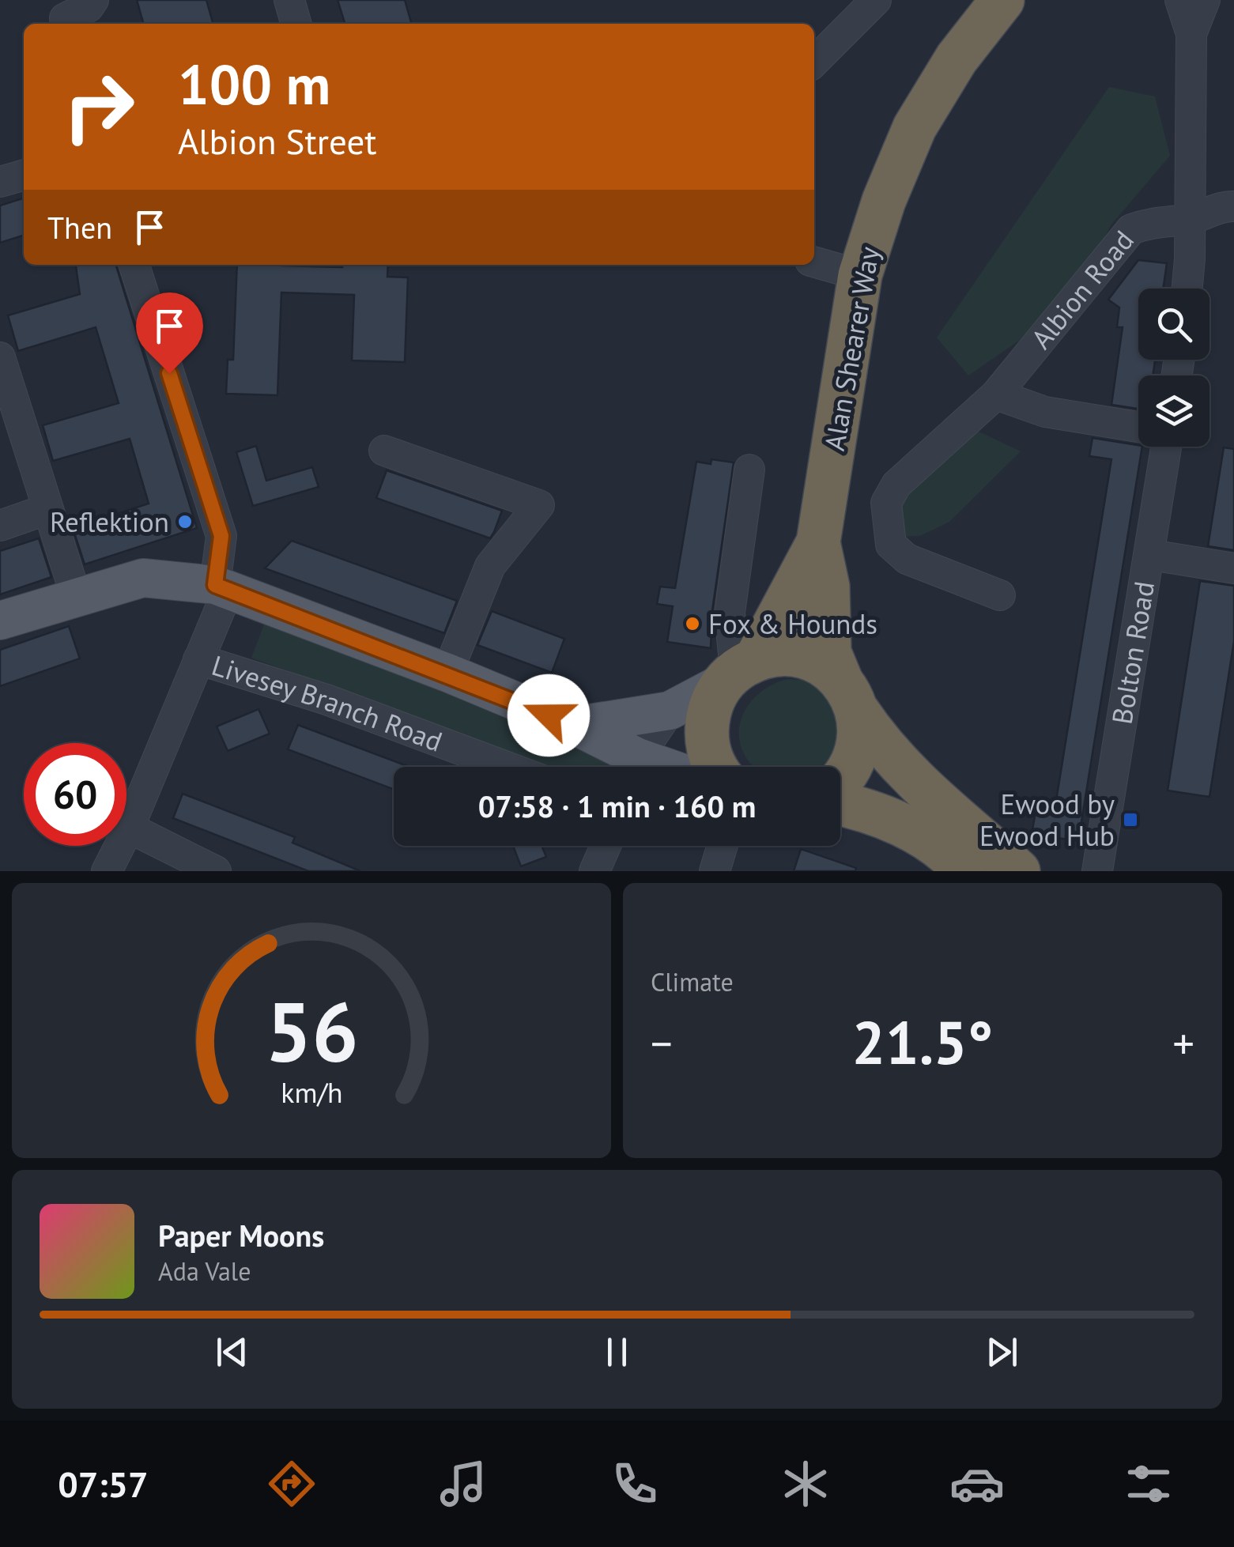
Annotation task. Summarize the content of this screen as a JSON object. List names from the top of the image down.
{
  "streets": {
    "highway": ["Alan Shearer Way"],
    "street": ["Albion Road", "Bolton Road", "Livesey Branch Road"]
  },
  "places": {
    "other": ["Reflektion", "Fox & Hounds"],
    "transit": ["Ewood by Ewood Hub"]
  },
  "page": {
    "turn": ["100 m", "Albion Street"],
    "then": "Then",
    "limit": "60",
    "trip": "07:58 · 1 min · 160 m",
    "tile": "Climate",
    "heat": ["−", "21.5°", "+"],
    "song": ["Paper Moons", "Ada Vale"],
    "tabs": "07:57",
    "gauge": ["56", "km/h"]
  }
}
